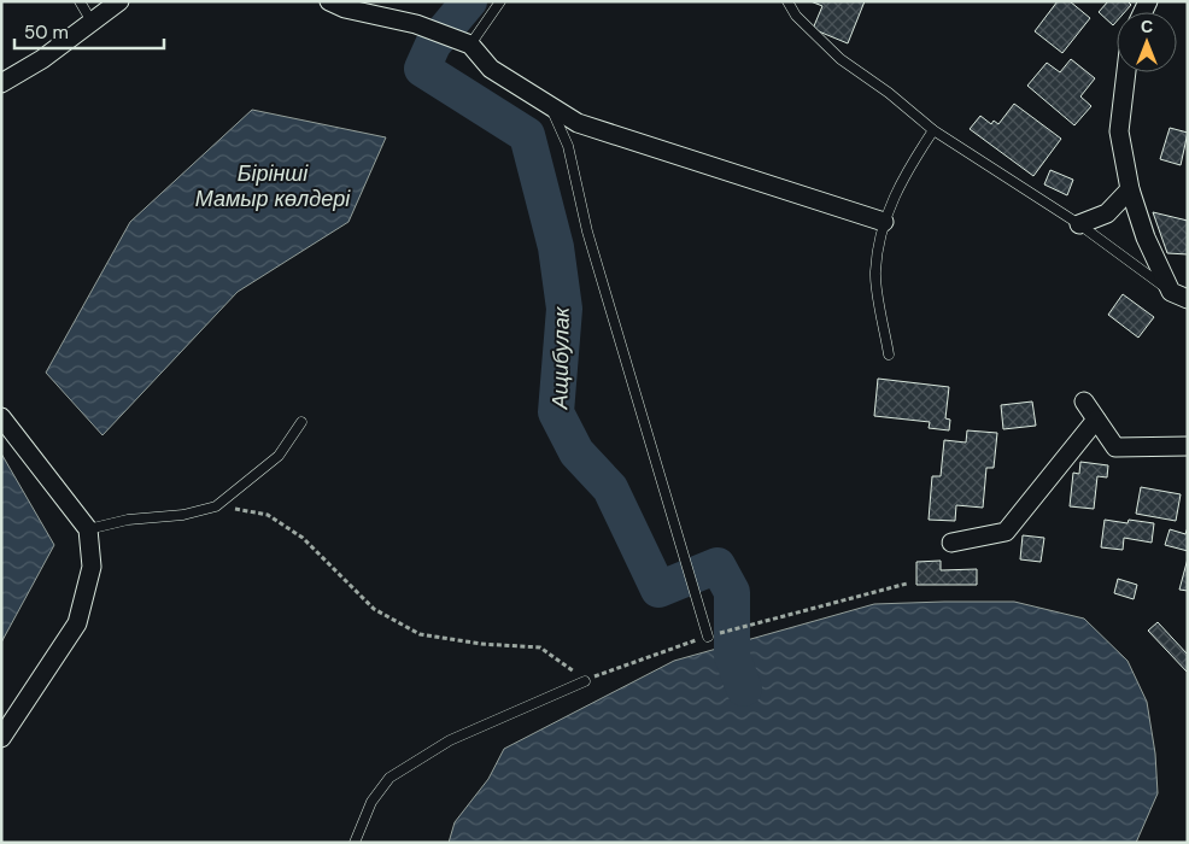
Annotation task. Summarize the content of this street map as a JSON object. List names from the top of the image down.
{
  "water": ["Бірінші Мамыр көлдері", "Ащибулак"],
  "scale_bar": "50 m",
  "north": "top"
}
